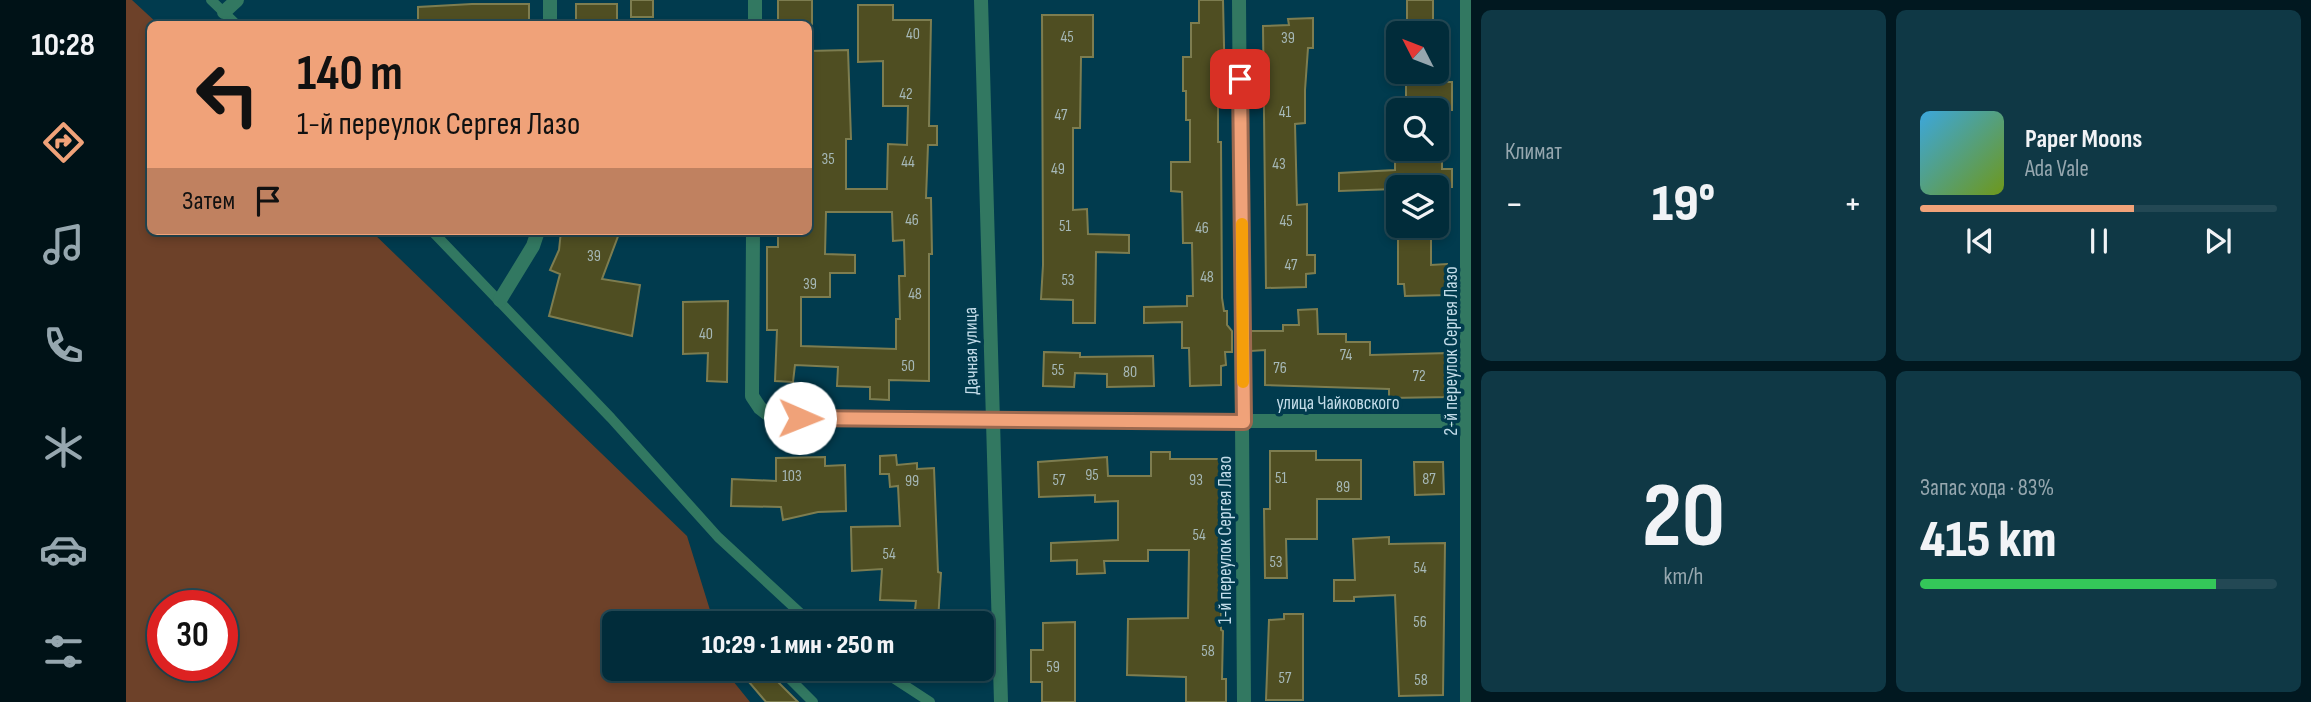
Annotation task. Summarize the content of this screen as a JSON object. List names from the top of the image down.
{
  "streets": {
    "street": [
      "Дачная улица",
      "2-й переулок Сергея Лазо",
      "улица Чайковского",
      "1-й переулок Сергея Лазо"
    ]
  },
  "crossings": [
    ["Дачная улица", "улица Чайковского"],
    ["2-й переулок Сергея Лазо", "улица Чайковского"],
    ["улица Чайковского", "1-й переулок Сергея Лазо"]
  ],
  "house_numbers": [
    "40",
    "45",
    "39",
    "42",
    "41",
    "47",
    "35",
    "44",
    "43",
    "49",
    "46",
    "45",
    "51",
    "46",
    "39",
    "47",
    "48",
    "53",
    "39",
    "48",
    "40",
    "74",
    "50",
    "76",
    "55",
    "80",
    "72",
    "95",
    "103",
    "51",
    "87",
    "57",
    "93",
    "99",
    "89",
    "54",
    "54",
    "53",
    "54",
    "56",
    "58",
    "59",
    "57",
    "58"
  ],
  "north": "top left",
  "page": {
    "tabs": "10:28",
    "tile": [
      "Климат",
      ["20", "km/h"],
      ["Запас хода · 83%", "415 km"]
    ],
    "turn": ["140 m", "1-й переулок Сергея Лазо"],
    "song": ["Paper Moons", "Ada Vale"],
    "then": "Затем",
    "heat": ["−", "19°", "+"],
    "limit": "30",
    "trip": "10:29 · 1 мин · 250 m"
  }
}
